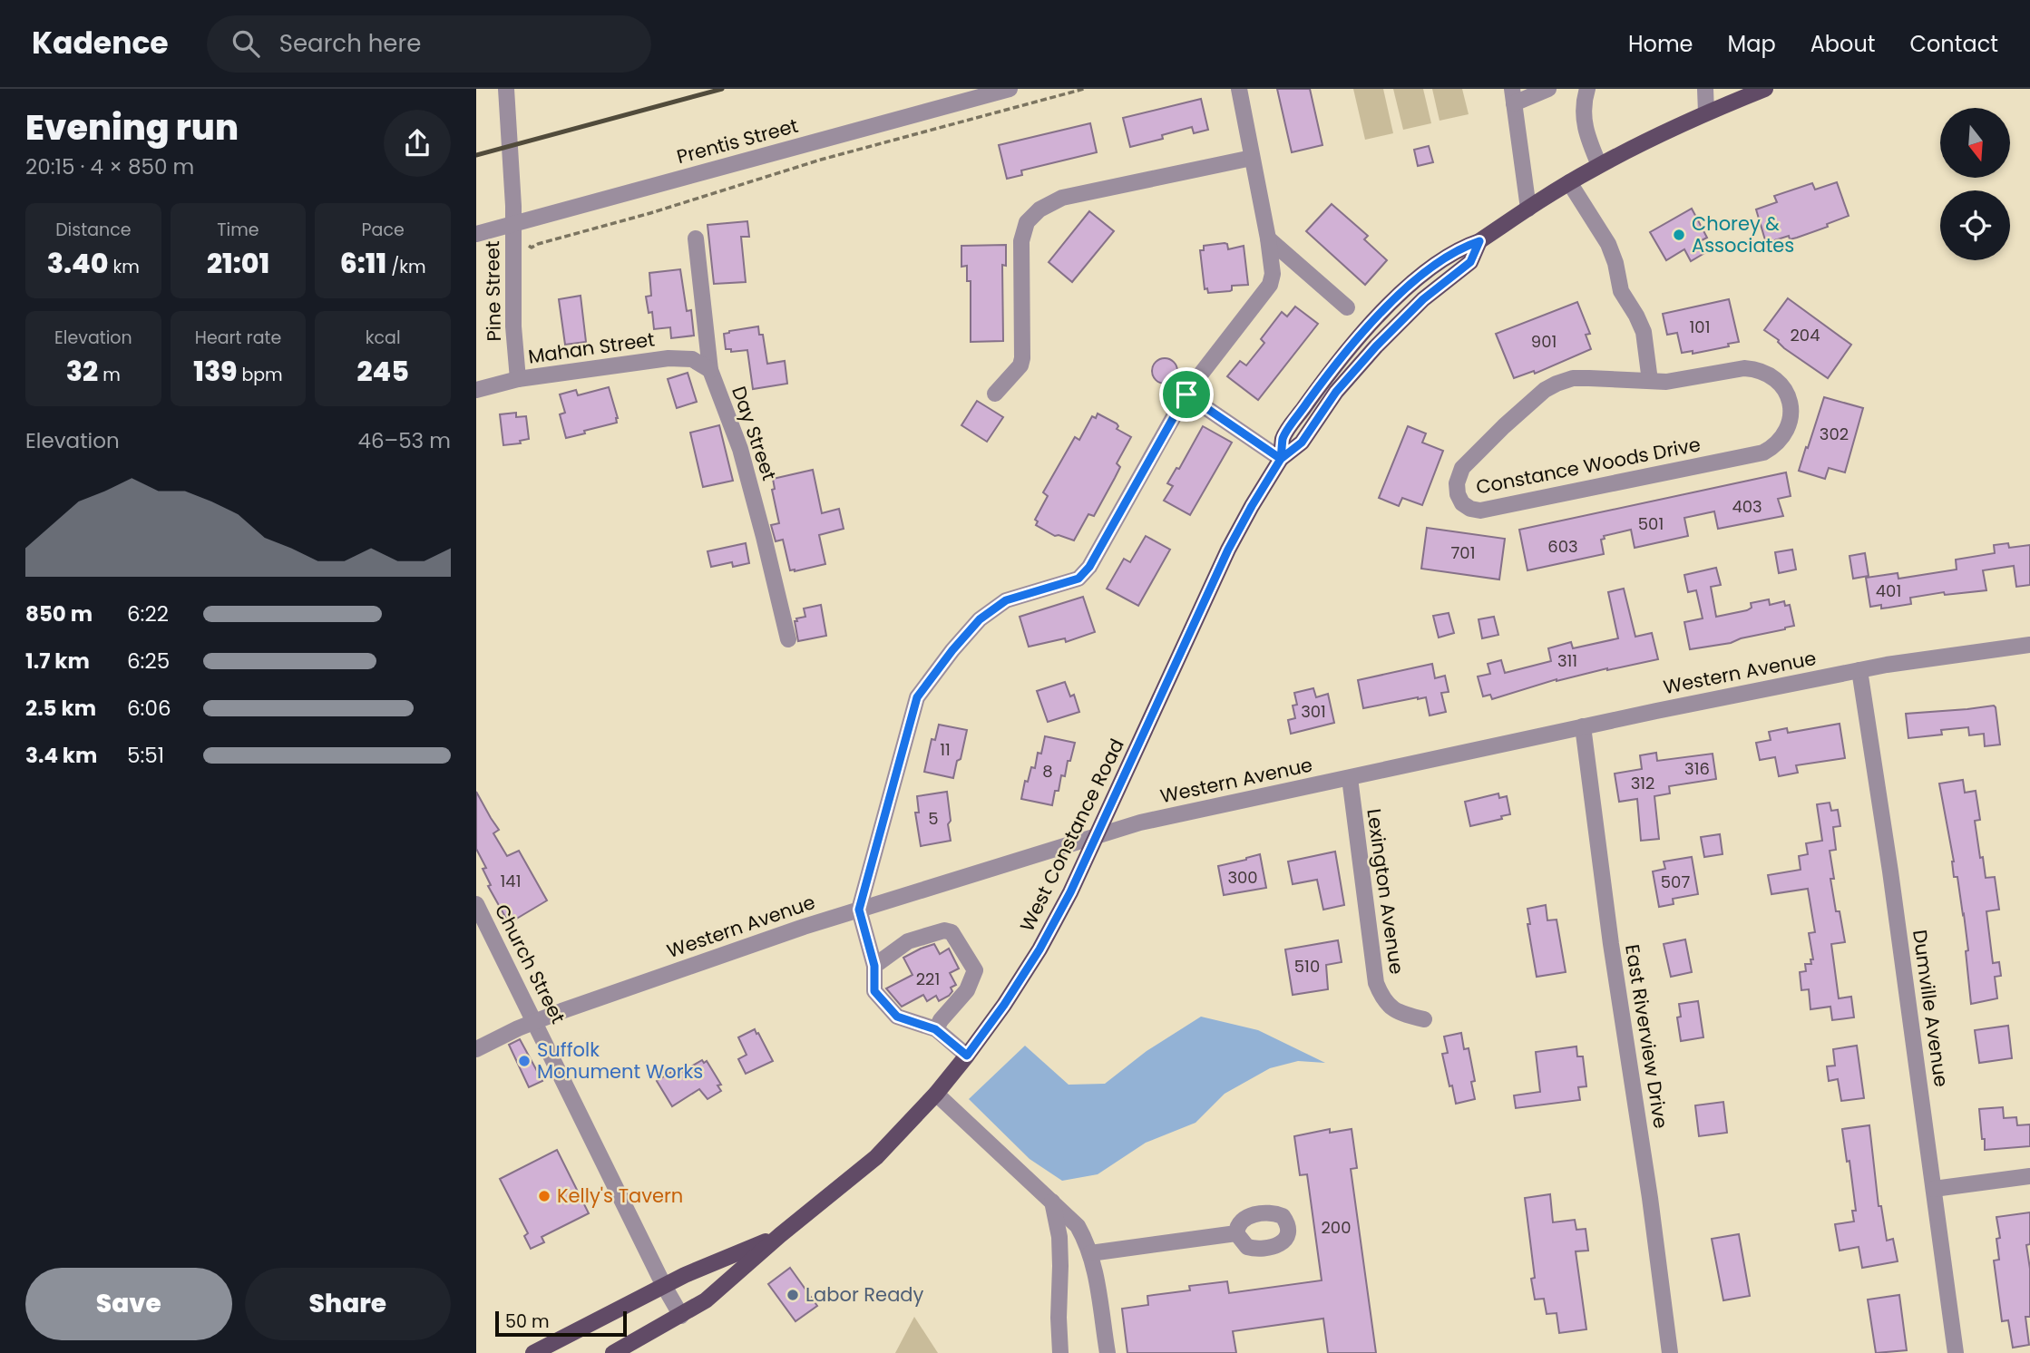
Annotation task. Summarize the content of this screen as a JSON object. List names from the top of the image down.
{
  "streets": {
    "main road": ["West Constance Road"],
    "street": [
      "Prentis Street",
      "Pine Street",
      "Mahan Street",
      "Day Street",
      "Constance Woods Drive",
      "Western Avenue",
      "Lexington Avenue",
      "Church Street",
      "Dumville Avenue",
      "East Riverview Drive"
    ]
  },
  "crossings": [
    ["Prentis Street", "Pine Street"],
    ["Pine Street", "Mahan Street"],
    ["Mahan Street", "Day Street"],
    ["Western Avenue", "West Constance Road"],
    ["Western Avenue", "Lexington Avenue"],
    ["Western Avenue", "Church Street"],
    ["Western Avenue", "Dumville Avenue"],
    ["Western Avenue", "East Riverview Drive"],
    ["West Constance Road", "Church Street"]
  ],
  "places": [
    "Chorey & Associates",
    "Suffolk Monument Works",
    "Kelly's Tavern",
    "Labor Ready"
  ],
  "house_numbers": [
    "101",
    "204",
    "901",
    "302",
    "403",
    "501",
    "603",
    "701",
    "401",
    "311",
    "301",
    "11",
    "316",
    "8",
    "312",
    "5",
    "300",
    "141",
    "507",
    "510",
    "221",
    "200"
  ],
  "scale_bar": "50 m",
  "north": "bottom",
  "page": {
    "header": "Kadence",
    "search": "Search here",
    "nav": [
      "Home",
      "Map",
      "About",
      "Contact"
    ],
    "heading": ["Evening run", "20:15 · 4 × 850 m"],
    "stats": [
      ["Distance", "3.40 km"],
      ["Time", "21:01"],
      ["Pace", "6:11 /km"],
      ["Elevation", "32 m"],
      ["Heart rate", "139 bpm"],
      ["kcal", "245"]
    ],
    "chart": ["Elevation", "46–53 m"],
    "list": [
      {
        "name": "850 m",
        "note": "6:22"
      },
      {
        "name": "1.7 km",
        "note": "6:25"
      },
      {
        "name": "2.5 km",
        "note": "6:06"
      },
      {
        "name": "3.4 km",
        "note": "5:51"
      }
    ],
    "buttons": ["Save", "Share"],
    "scale": "50 m"
  }
}
